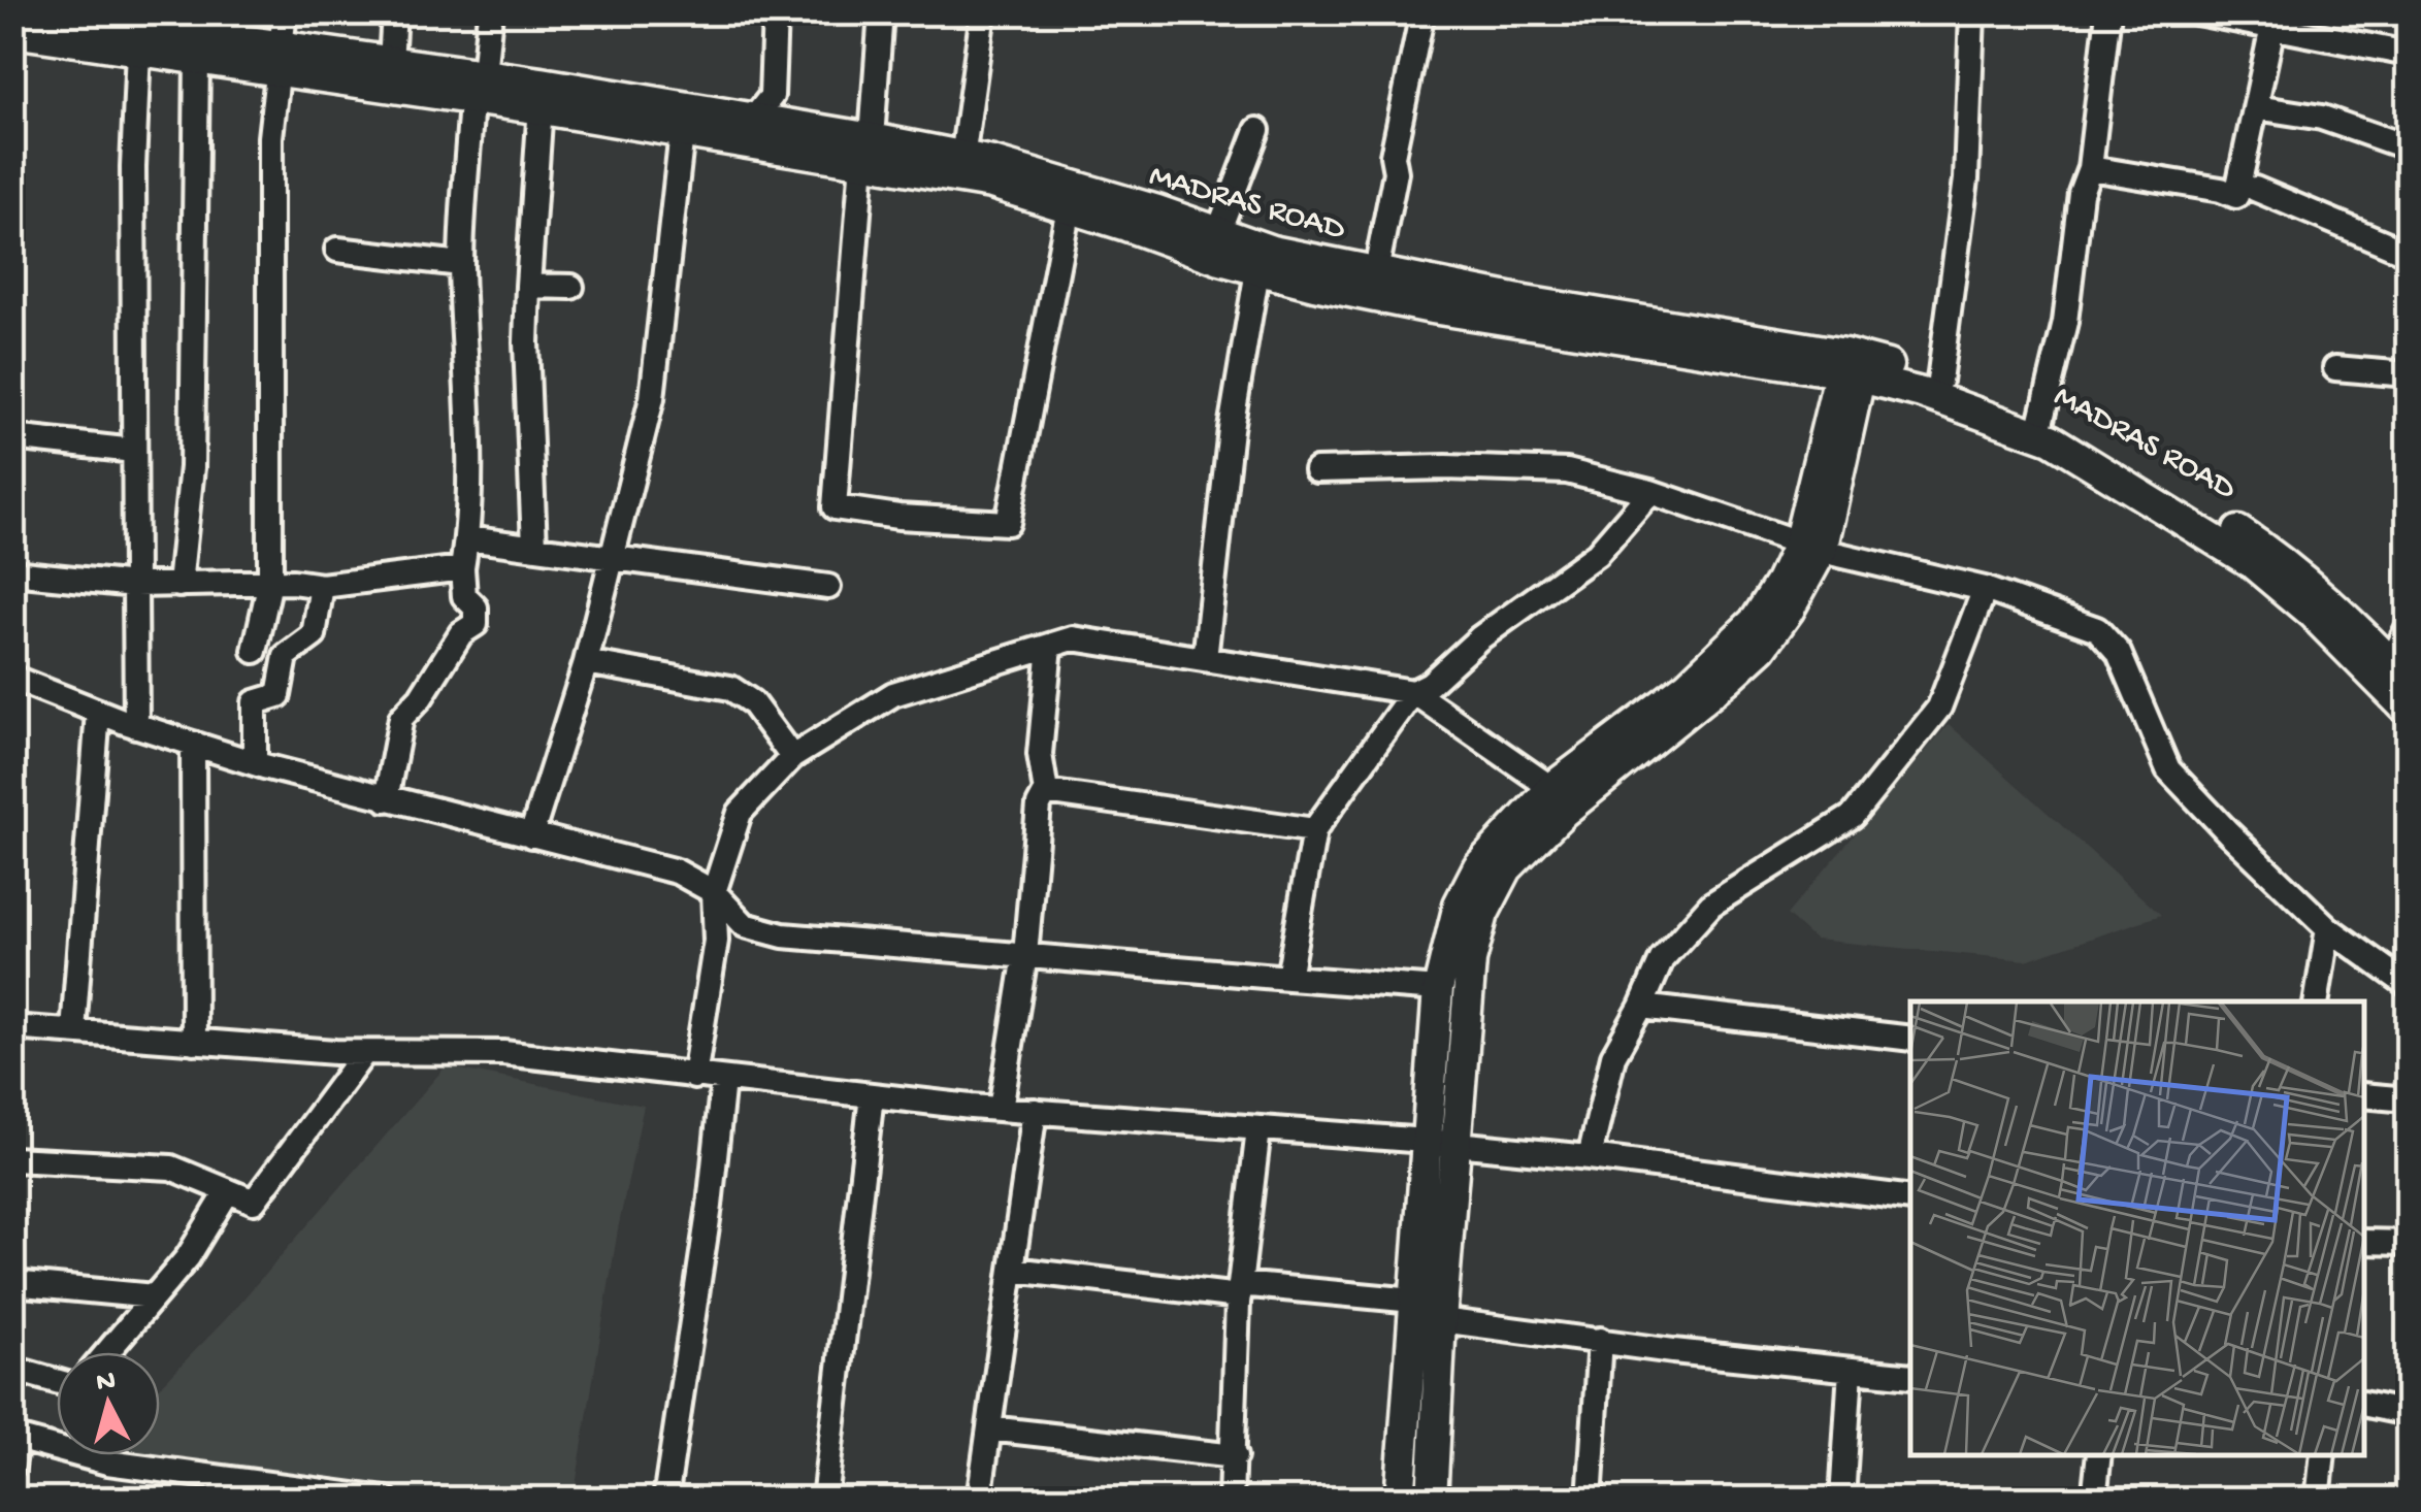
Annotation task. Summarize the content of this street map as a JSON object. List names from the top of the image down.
{
  "streets": {
    "main road": ["MADRAS ROAD"]
  },
  "north": "top"
}
